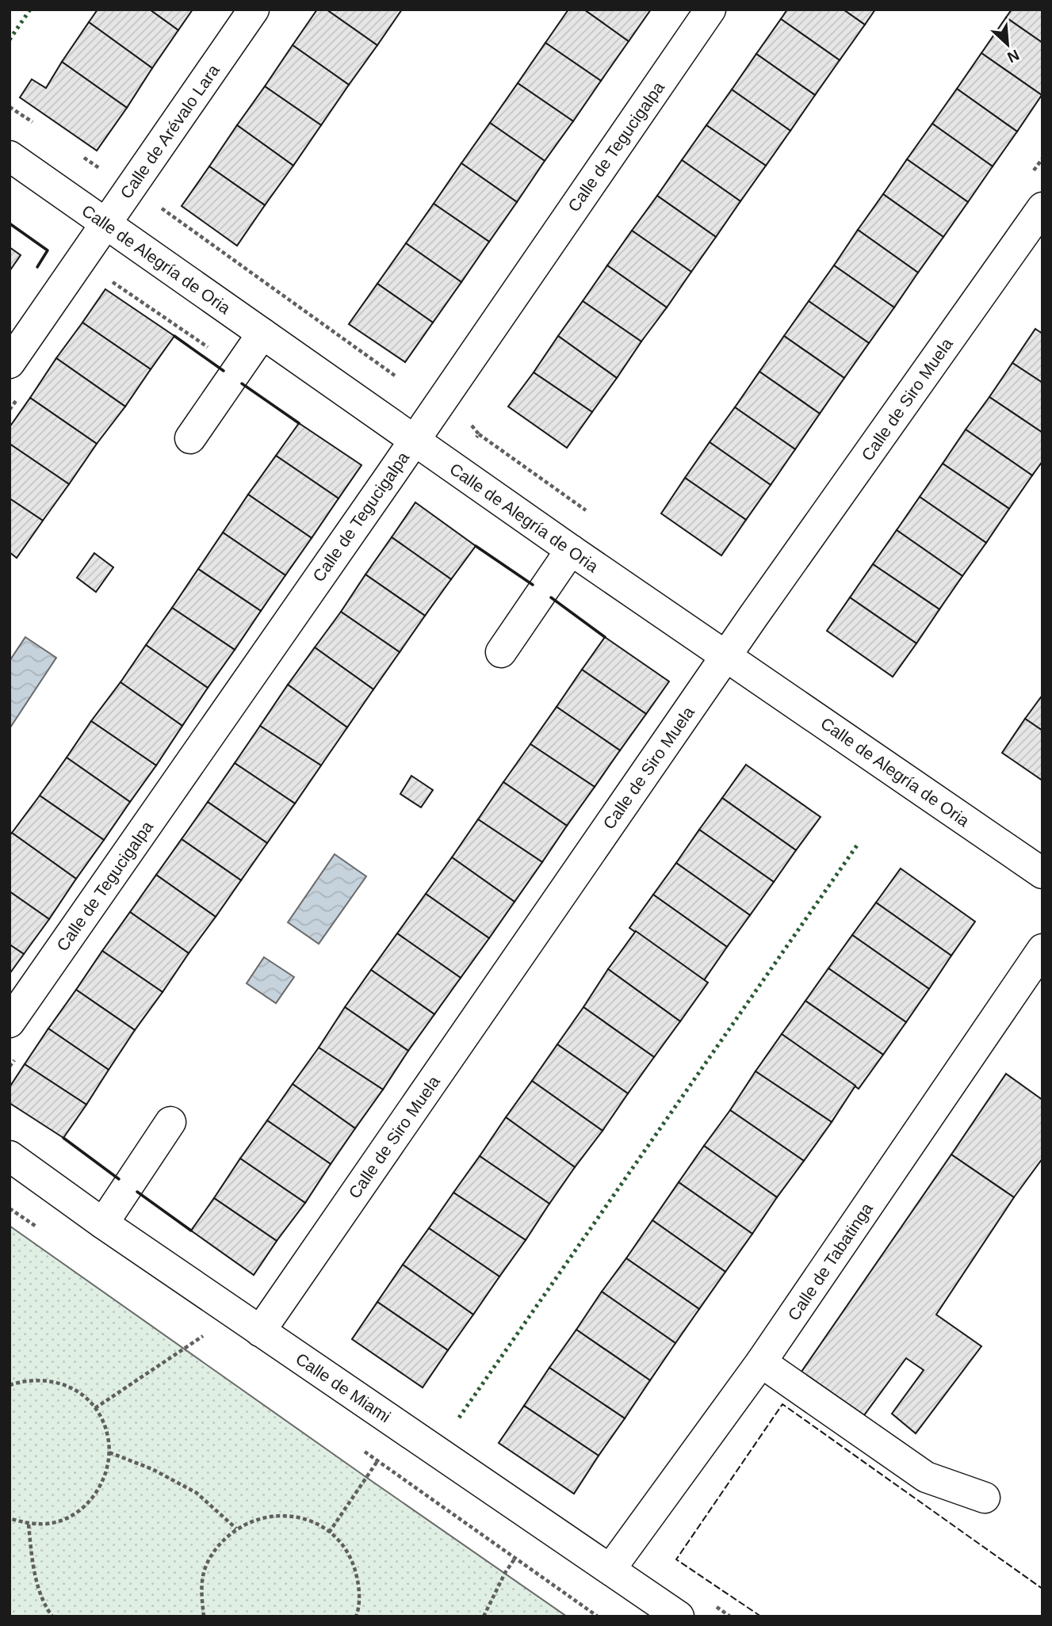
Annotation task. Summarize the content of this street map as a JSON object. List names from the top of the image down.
{
  "streets": {
    "street": [
      "Calle de Arévalo Lara",
      "Calle de Tegucigalpa",
      "Calle de Alegría de Oria",
      "Calle de Siro Muela",
      "Calle de Tabatinga",
      "Calle de Miami"
    ]
  },
  "crossings": [
    ["Calle de Arévalo Lara", "Calle de Alegría de Oria"],
    ["Calle de Tegucigalpa", "Calle de Alegría de Oria"],
    ["Calle de Alegría de Oria", "Calle de Siro Muela"],
    ["Calle de Siro Muela", "Calle de Miami"],
    ["Calle de Tabatinga", "Calle de Miami"]
  ],
  "north": "bottom right"
}
